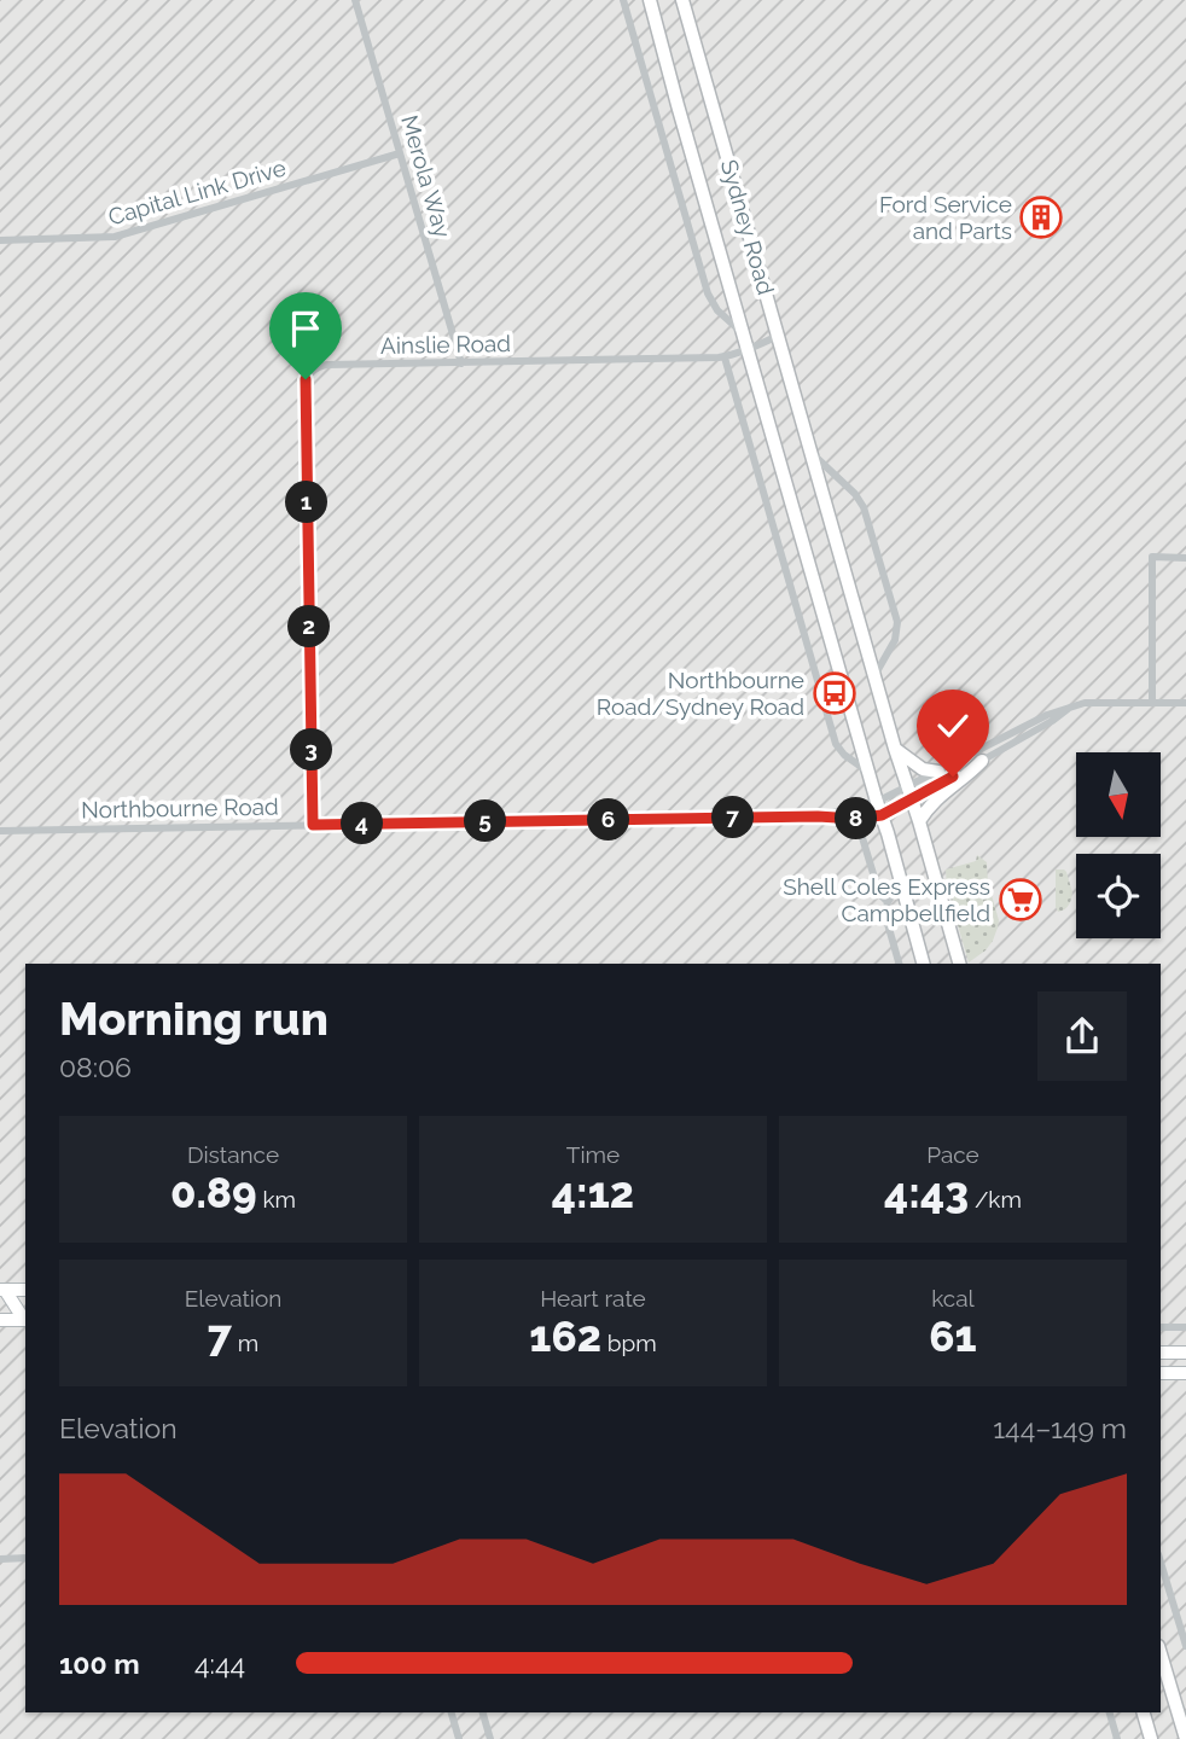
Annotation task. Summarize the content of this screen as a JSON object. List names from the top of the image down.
{
  "streets": {
    "highway": ["Sydney Road"],
    "street": [
      "Merola Way",
      "Capital Link Drive",
      "Ainslie Road",
      "Northbourne Road"
    ]
  },
  "crossings": [
    ["Merola Way", "Capital Link Drive"],
    ["Merola Way", "Ainslie Road"],
    ["Sydney Road", "Ainslie Road"],
    ["Sydney Road", "Northbourne Road"],
    ["Ainslie Road", "Northbourne Road"]
  ],
  "places": {
    "building": ["Ford Service and Parts"],
    "bus stop": ["Northbourne Road/Sydney Road"],
    "supermarket": ["Shell Coles Express Campbellfield"]
  },
  "north": "bottom",
  "page": {
    "pins": [
      "1",
      "2",
      "3",
      "7",
      "8",
      "6",
      "5",
      "4"
    ],
    "heading": ["Morning run", "08:06"],
    "stats": [
      ["Distance", "0.89 km"],
      ["Time", "4:12"],
      ["Pace", "4:43 /km"],
      ["Elevation", "7 m"],
      ["Heart rate", "162 bpm"],
      ["kcal", "61"]
    ],
    "chart": ["Elevation", "144–149 m"],
    "list": [
      {
        "name": "100 m",
        "note": "4:44"
      }
    ]
  }
}
